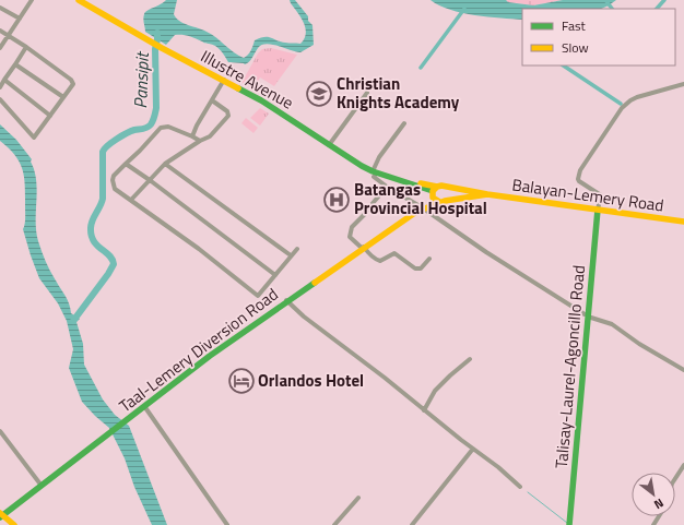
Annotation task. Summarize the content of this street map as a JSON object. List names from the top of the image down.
{
  "streets": {
    "main road": [
      "Illustre Avenue",
      "Balayan-Lemery Road",
      "Taal-Lemery Diversion Road",
      "Talisay-Laurel-Agoncillo Road"
    ]
  },
  "crossings": [
    ["Illustre Avenue", "Balayan-Lemery Road"],
    ["Illustre Avenue", "Taal-Lemery Diversion Road"],
    ["Balayan-Lemery Road", "Taal-Lemery Diversion Road"],
    ["Balayan-Lemery Road", "Talisay-Laurel-Agoncillo Road"]
  ],
  "water": ["Pansipit"],
  "places": {
    "school or university": ["Christian Knights Academy"],
    "hospital": ["Batangas Provincial Hospital"],
    "hotel": ["Orlandos Hotel"]
  },
  "legend": ["Fast", "Slow"],
  "north": "bottom right"
}
